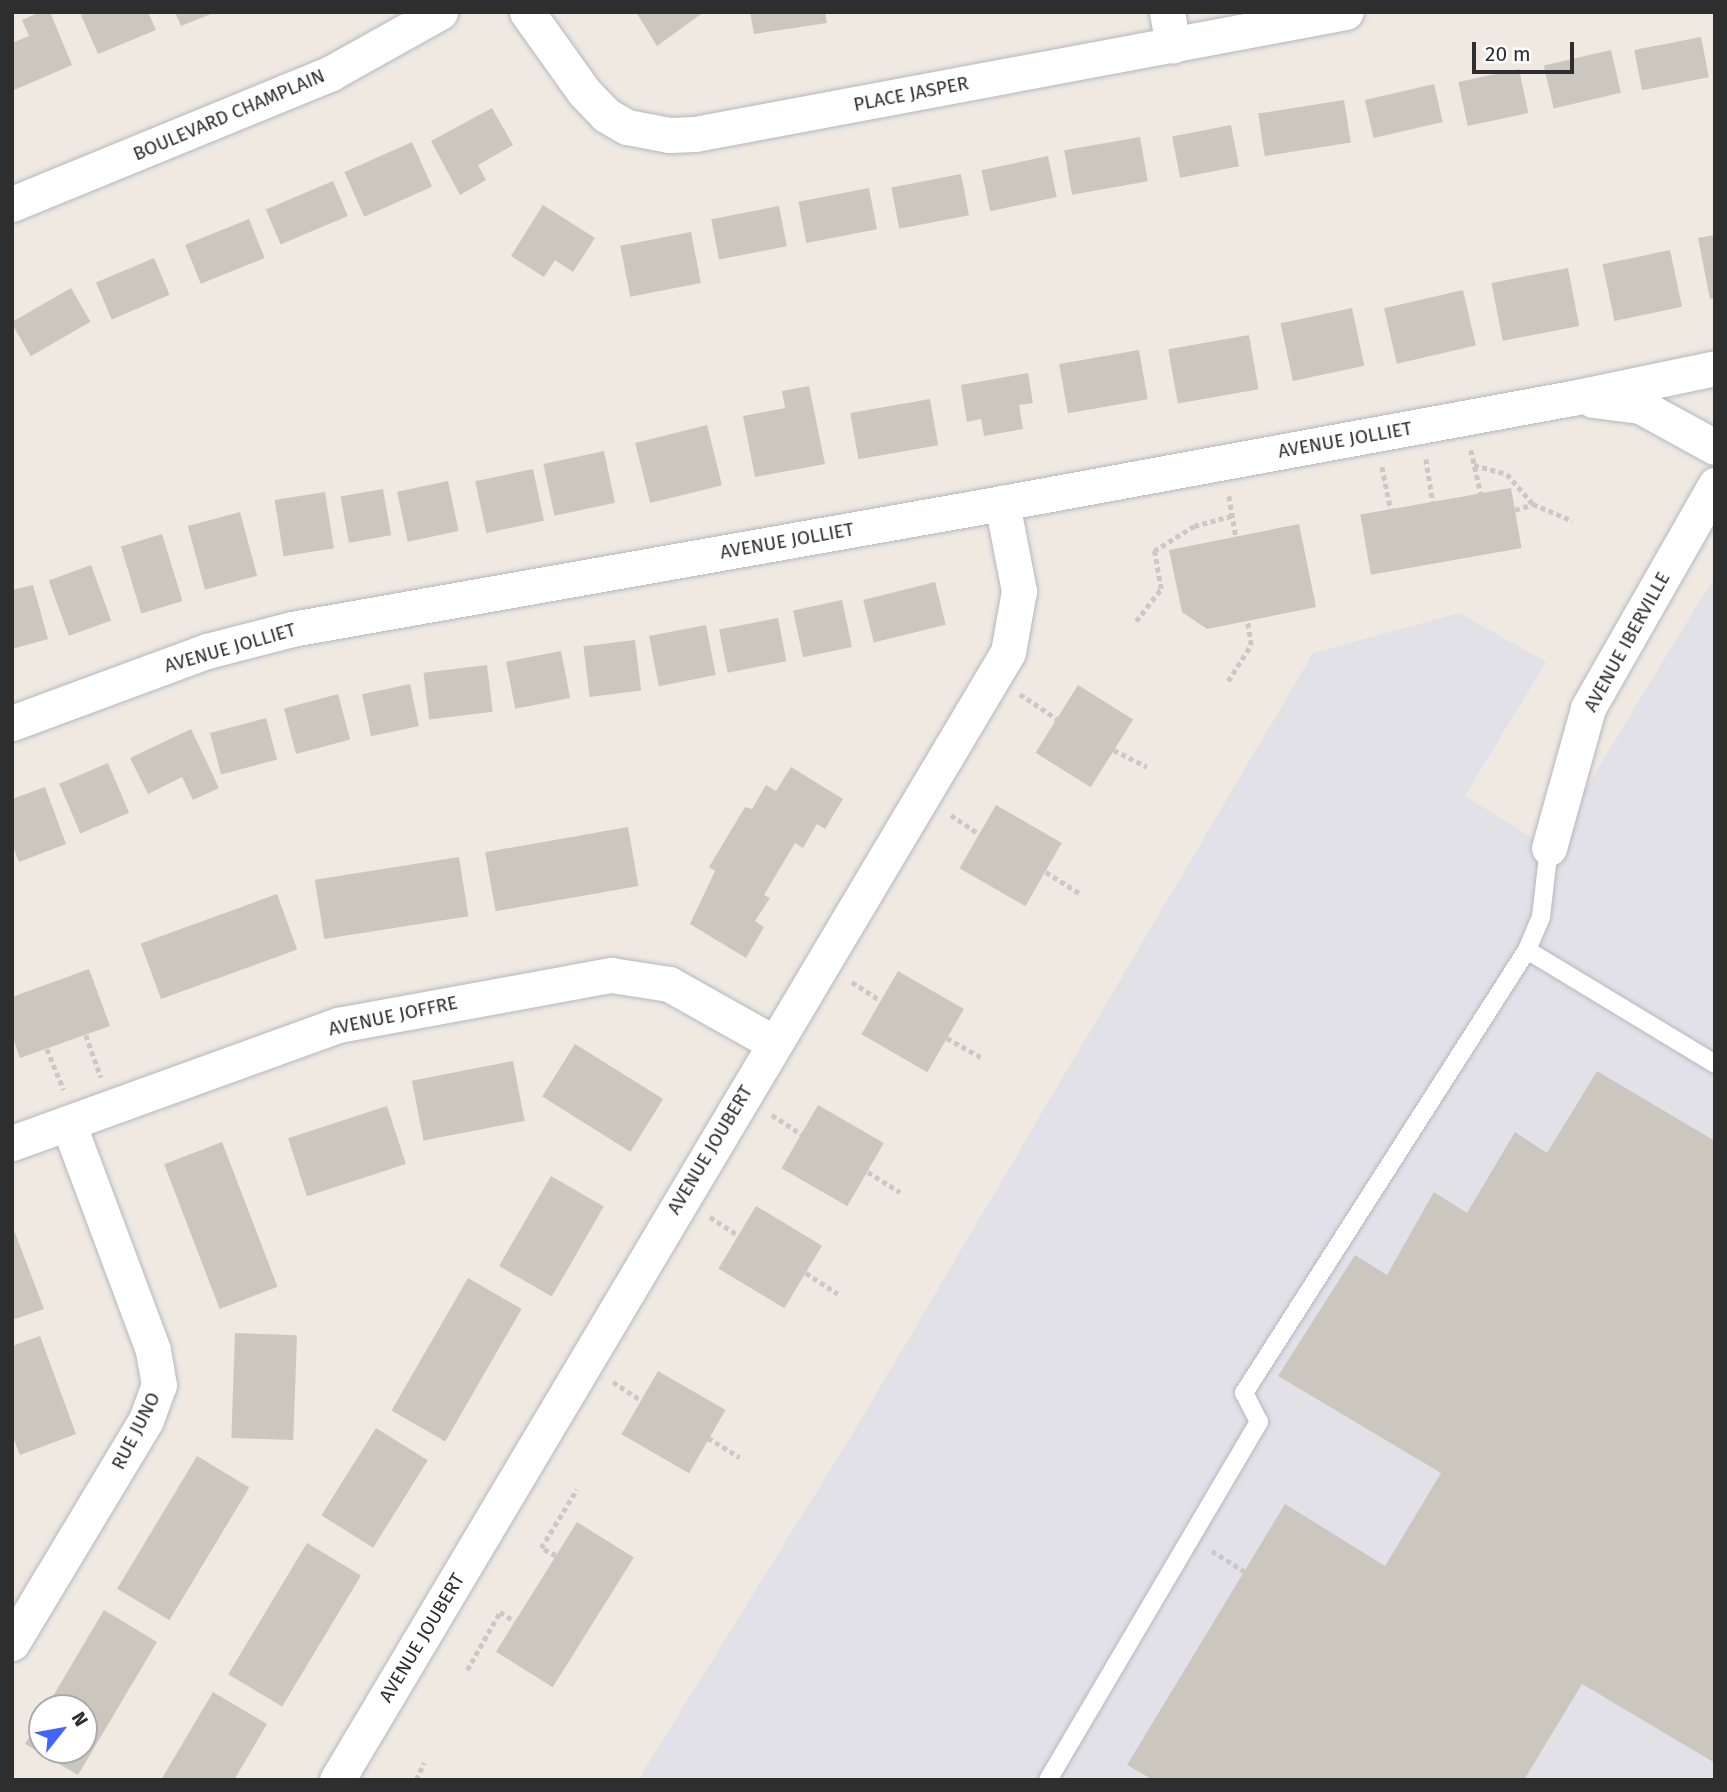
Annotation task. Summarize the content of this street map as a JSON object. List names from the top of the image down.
{
  "streets": {
    "street": [
      "PLACE JASPER",
      "BOULEVARD CHAMPLAIN",
      "AVENUE JOLLIET",
      "AVENUE IBERVILLE",
      "AVENUE JOFFRE",
      "AVENUE JOUBERT",
      "RUE JUNO"
    ]
  },
  "crossings": [
    ["AVENUE JOLLIET", "AVENUE JOUBERT"],
    ["AVENUE JOFFRE", "AVENUE JOUBERT"],
    ["AVENUE JOFFRE", "RUE JUNO"]
  ],
  "scale_bar": "20 m",
  "north": "top right"
}
